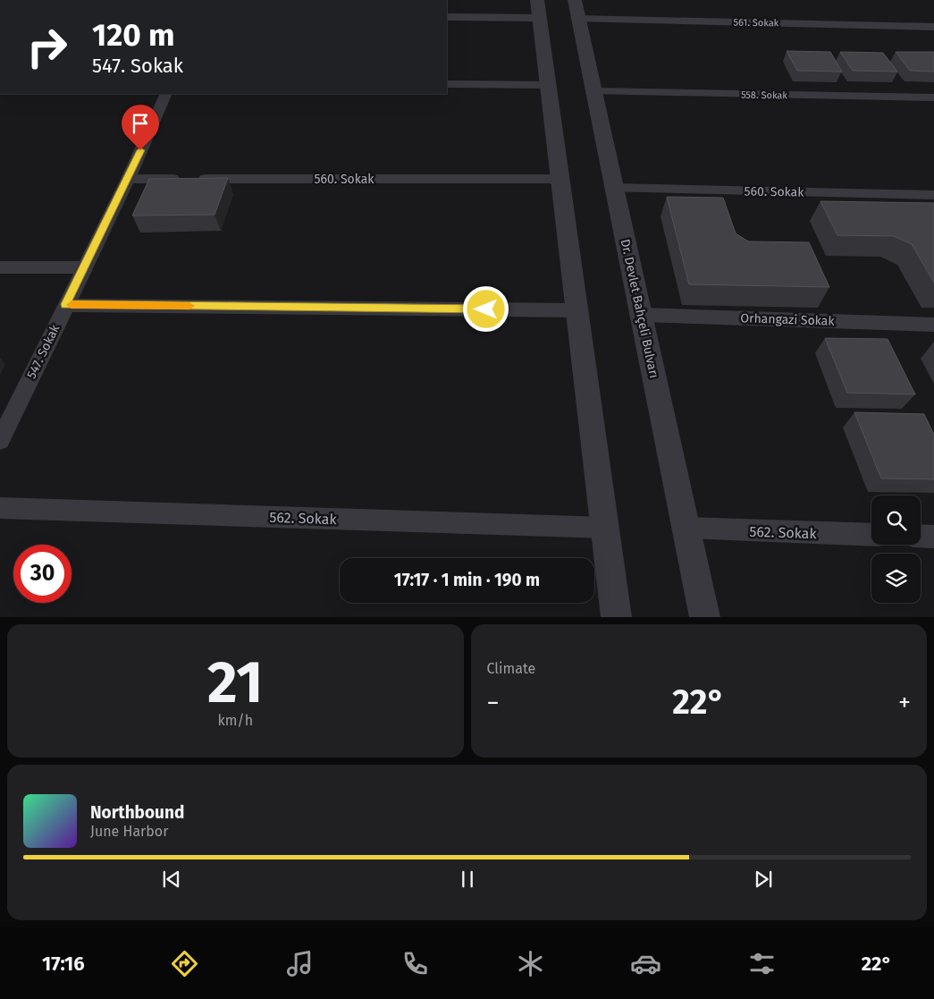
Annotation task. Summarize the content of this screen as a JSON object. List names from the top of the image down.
{
  "streets": {
    "street": [
      "561. Sokak",
      "558. Sokak",
      "560. Sokak",
      "Dr. Devlet Bahçeli Bulvarı",
      "Orhangazi Sokak",
      "547. Sokak",
      "562. Sokak"
    ]
  },
  "crossings": [
    ["561. Sokak", "Dr. Devlet Bahçeli Bulvarı"],
    ["558. Sokak", "Dr. Devlet Bahçeli Bulvarı"],
    ["560. Sokak", "Dr. Devlet Bahçeli Bulvarı"],
    ["560. Sokak", "547. Sokak"],
    ["Dr. Devlet Bahçeli Bulvarı", "Orhangazi Sokak"],
    ["Dr. Devlet Bahçeli Bulvarı", "562. Sokak"]
  ],
  "page": {
    "turn": ["120 m", "547. Sokak"],
    "limit": "30",
    "trip": "17:17 · 1 min · 190 m",
    "tile": [
      ["21", "km/h"],
      "Climate"
    ],
    "heat": ["−", "22°", "+"],
    "song": ["Northbound", "June Harbor"],
    "tabs": ["17:16", "22°"]
  }
}
